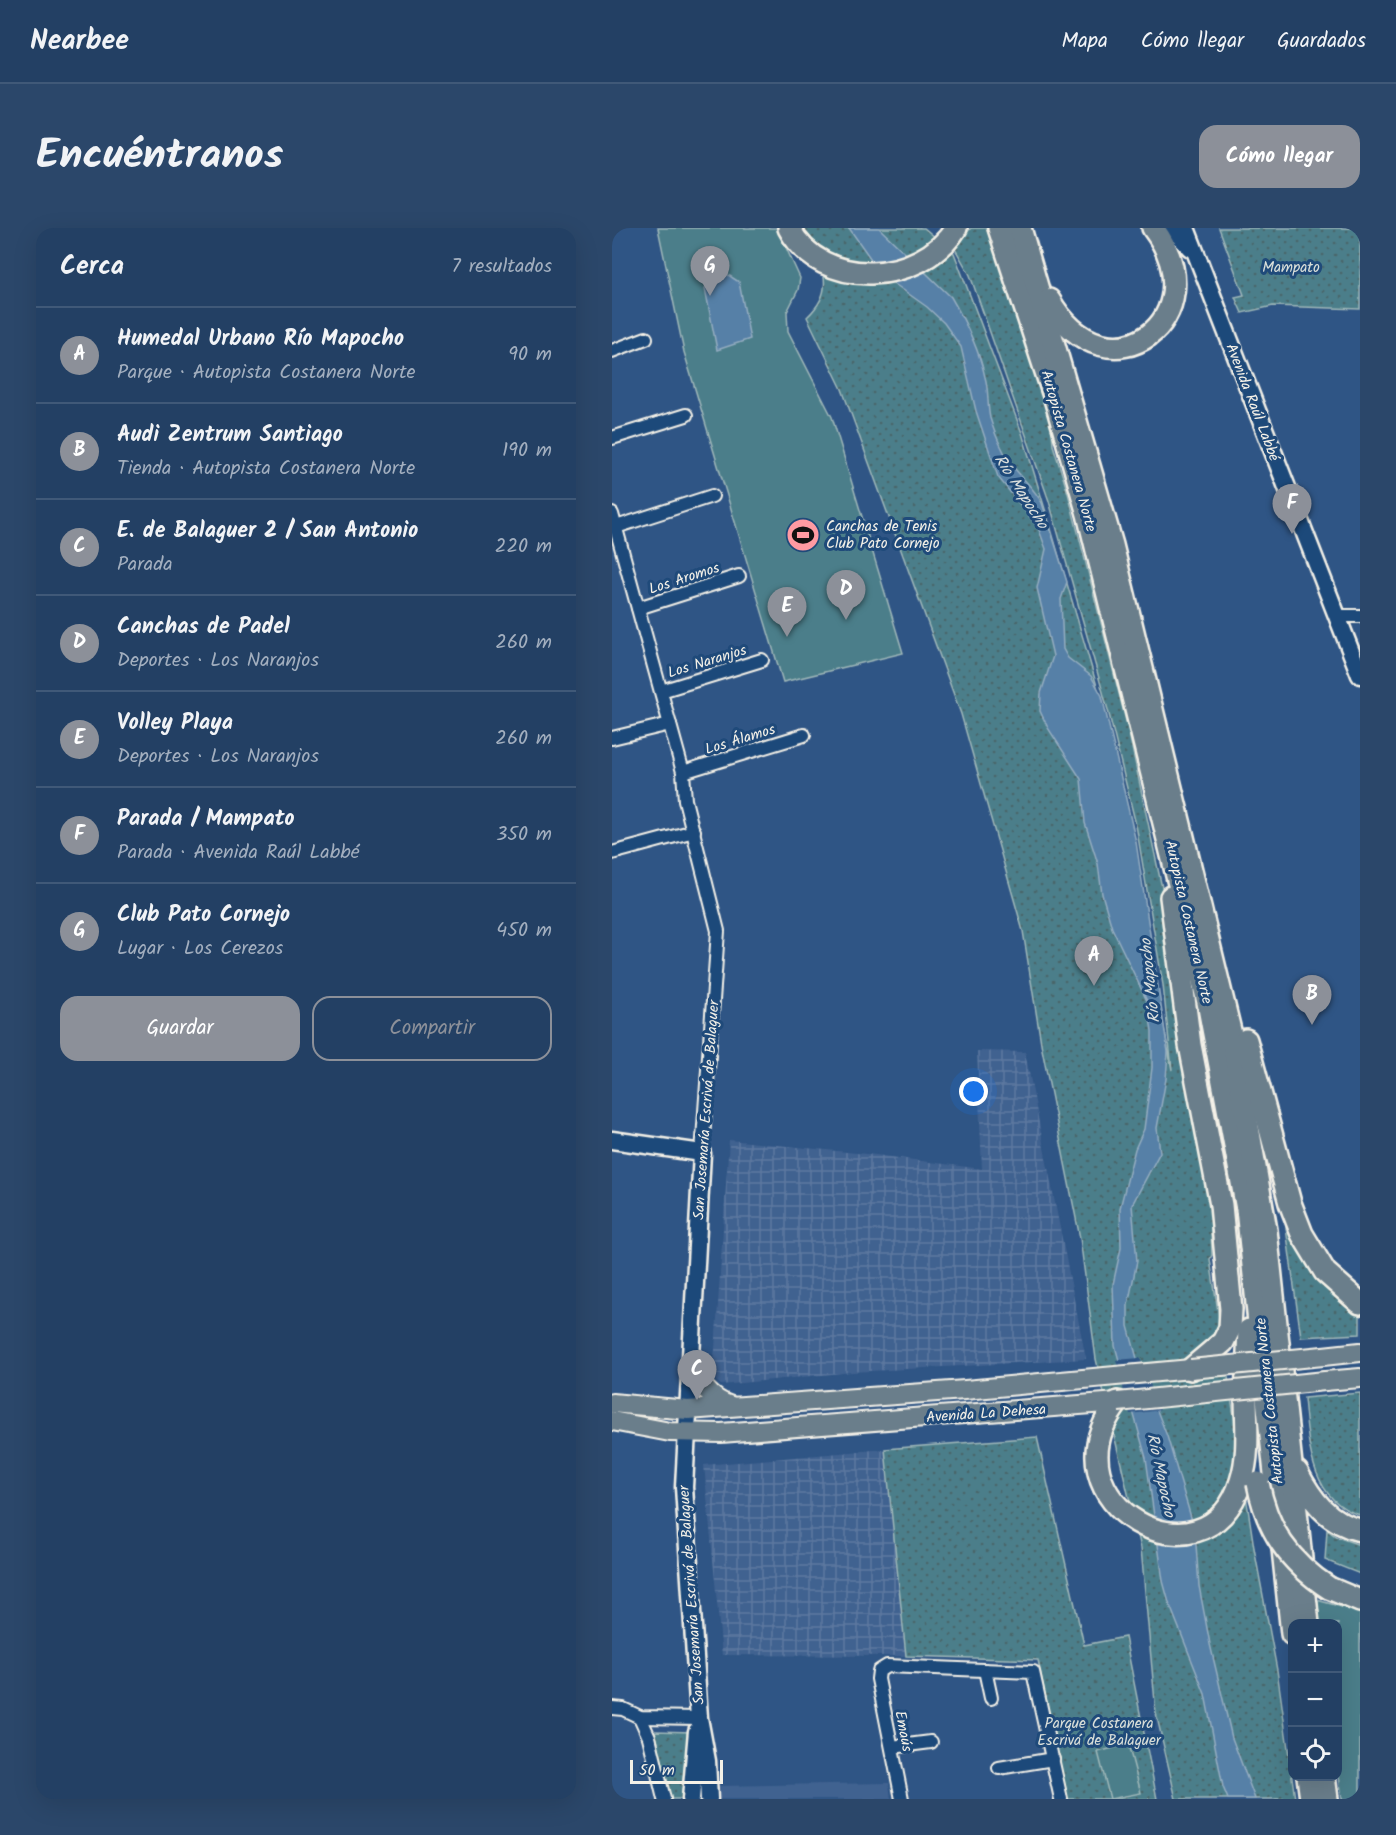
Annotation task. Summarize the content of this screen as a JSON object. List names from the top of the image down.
{
  "streets": {
    "highway": ["Autopista Costanera Norte"],
    "main road": ["Avenida La Dehesa"],
    "street": [
      "Avenida Raúl Labbé",
      "Los Aromos",
      "Los Naranjos",
      "Los Álamos",
      "San Josemaría Escrivá de Balaguer",
      "Emaús"
    ]
  },
  "crossings": [
    ["Los Aromos", "San Josemaría Escrivá de Balaguer"],
    ["Los Naranjos", "San Josemaría Escrivá de Balaguer"],
    ["Los Álamos", "San Josemaría Escrivá de Balaguer"],
    ["San Josemaría Escrivá de Balaguer", "Avenida La Dehesa"]
  ],
  "water": ["Río Mapocho"],
  "parks": ["Mampato", "Parque Costanera Escrivá de Balaguer"],
  "places": {
    "sports": ["Canchas de Tenis Club Pato Cornejo"]
  },
  "scale_bar": "50 m",
  "page": {
    "header": "Nearbee",
    "nav": ["Mapa", "Cómo llegar", "Guardados"],
    "title": "Encuéntranos",
    "buttons": [
      "Cómo llegar",
      ["Guardar", "Compartir"]
    ],
    "heading": ["Cerca", "7 resultados"],
    "pins": [
      "G",
      "F",
      "D",
      "E",
      "A",
      "B",
      "C"
    ],
    "list": [
      {
        "mark": "A",
        "name": "Humedal Urbano Río Mapocho",
        "note": "Parque · Autopista Costanera Norte",
        "value": "90 m"
      },
      {
        "mark": "B",
        "name": "Audi Zentrum Santiago",
        "note": "Tienda · Autopista Costanera Norte",
        "value": "190 m"
      },
      {
        "mark": "C",
        "name": "E. de Balaguer 2 / San Antonio",
        "note": "Parada",
        "value": "220 m"
      },
      {
        "mark": "D",
        "name": "Canchas de Padel",
        "note": "Deportes · Los Naranjos",
        "value": "260 m"
      },
      {
        "mark": "E",
        "name": "Volley Playa",
        "note": "Deportes · Los Naranjos",
        "value": "260 m"
      },
      {
        "mark": "F",
        "name": "Parada / Mampato",
        "note": "Parada · Avenida Raúl Labbé",
        "value": "350 m"
      },
      {
        "mark": "G",
        "name": "Club Pato Cornejo",
        "note": "Lugar · Los Cerezos",
        "value": "450 m"
      }
    ],
    "map_buttons": ["+", "−"],
    "scale": "50 m"
  }
}
